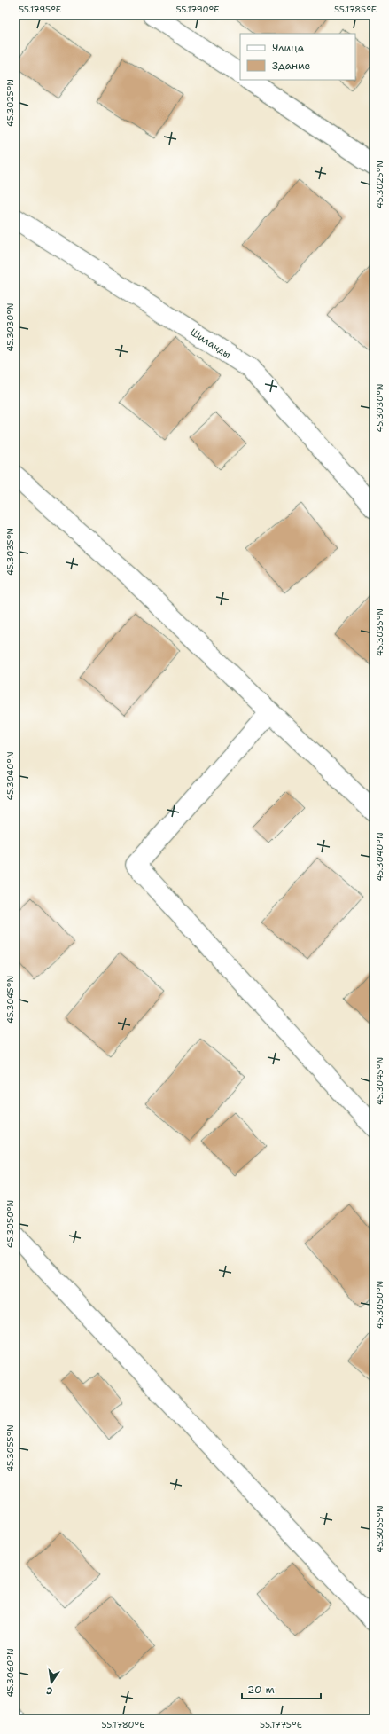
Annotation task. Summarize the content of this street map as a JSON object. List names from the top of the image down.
{
  "streets": {
    "street": ["Шиланды"]
  },
  "legend": ["Улица", "Здание"],
  "scale_bar": "20 m",
  "north": "bottom",
  "coordinates": [
    "55.1795°E",
    "55.1790°E",
    "55.1785°E",
    "45.3025°N",
    "45.3030°N",
    "45.3035°N",
    "45.3040°N",
    "45.3045°N",
    "45.3050°N",
    "45.3055°N",
    "45.3060°N",
    "55.1780°E",
    "55.1775°E"
  ]
}
